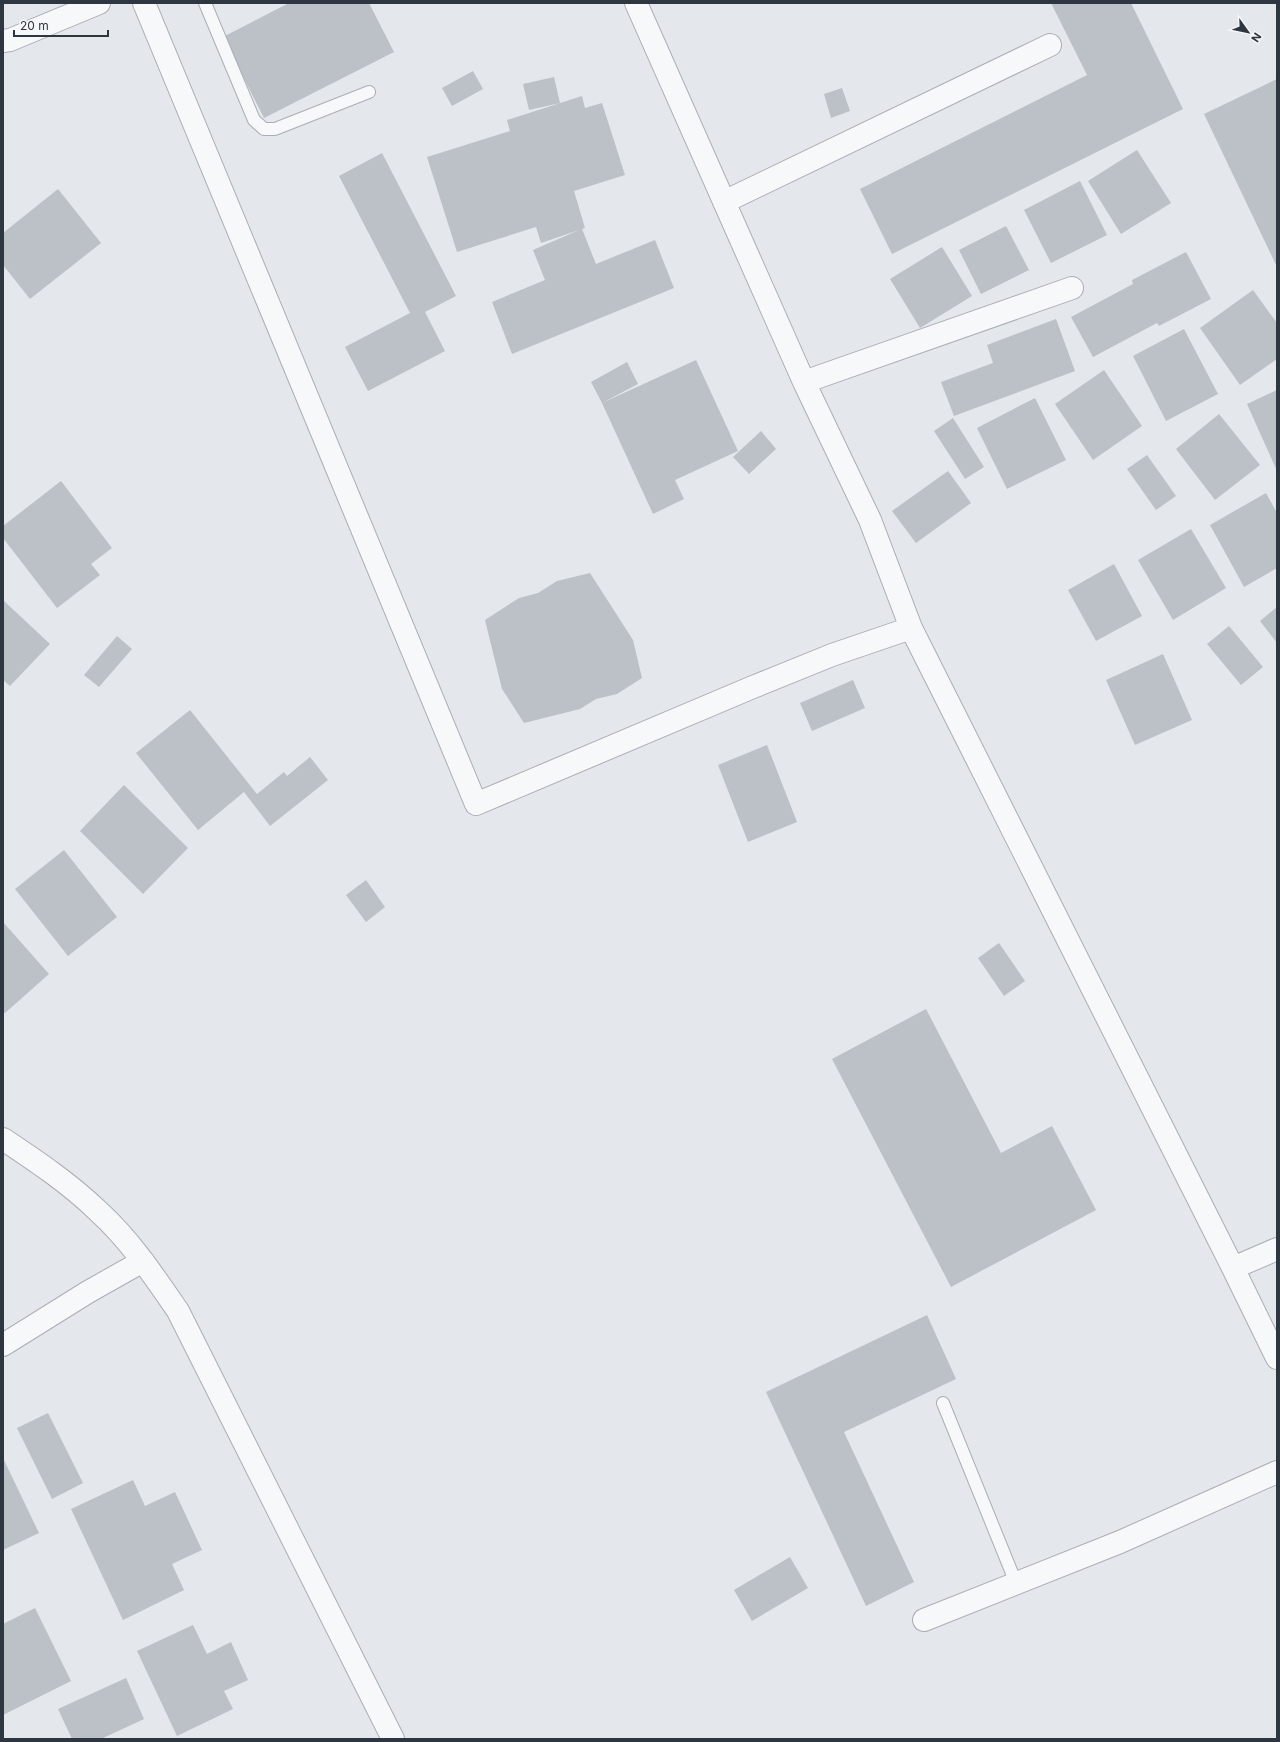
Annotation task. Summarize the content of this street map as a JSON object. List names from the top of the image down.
{
  "scale_bar": "20 m",
  "north": "bottom right"
}
